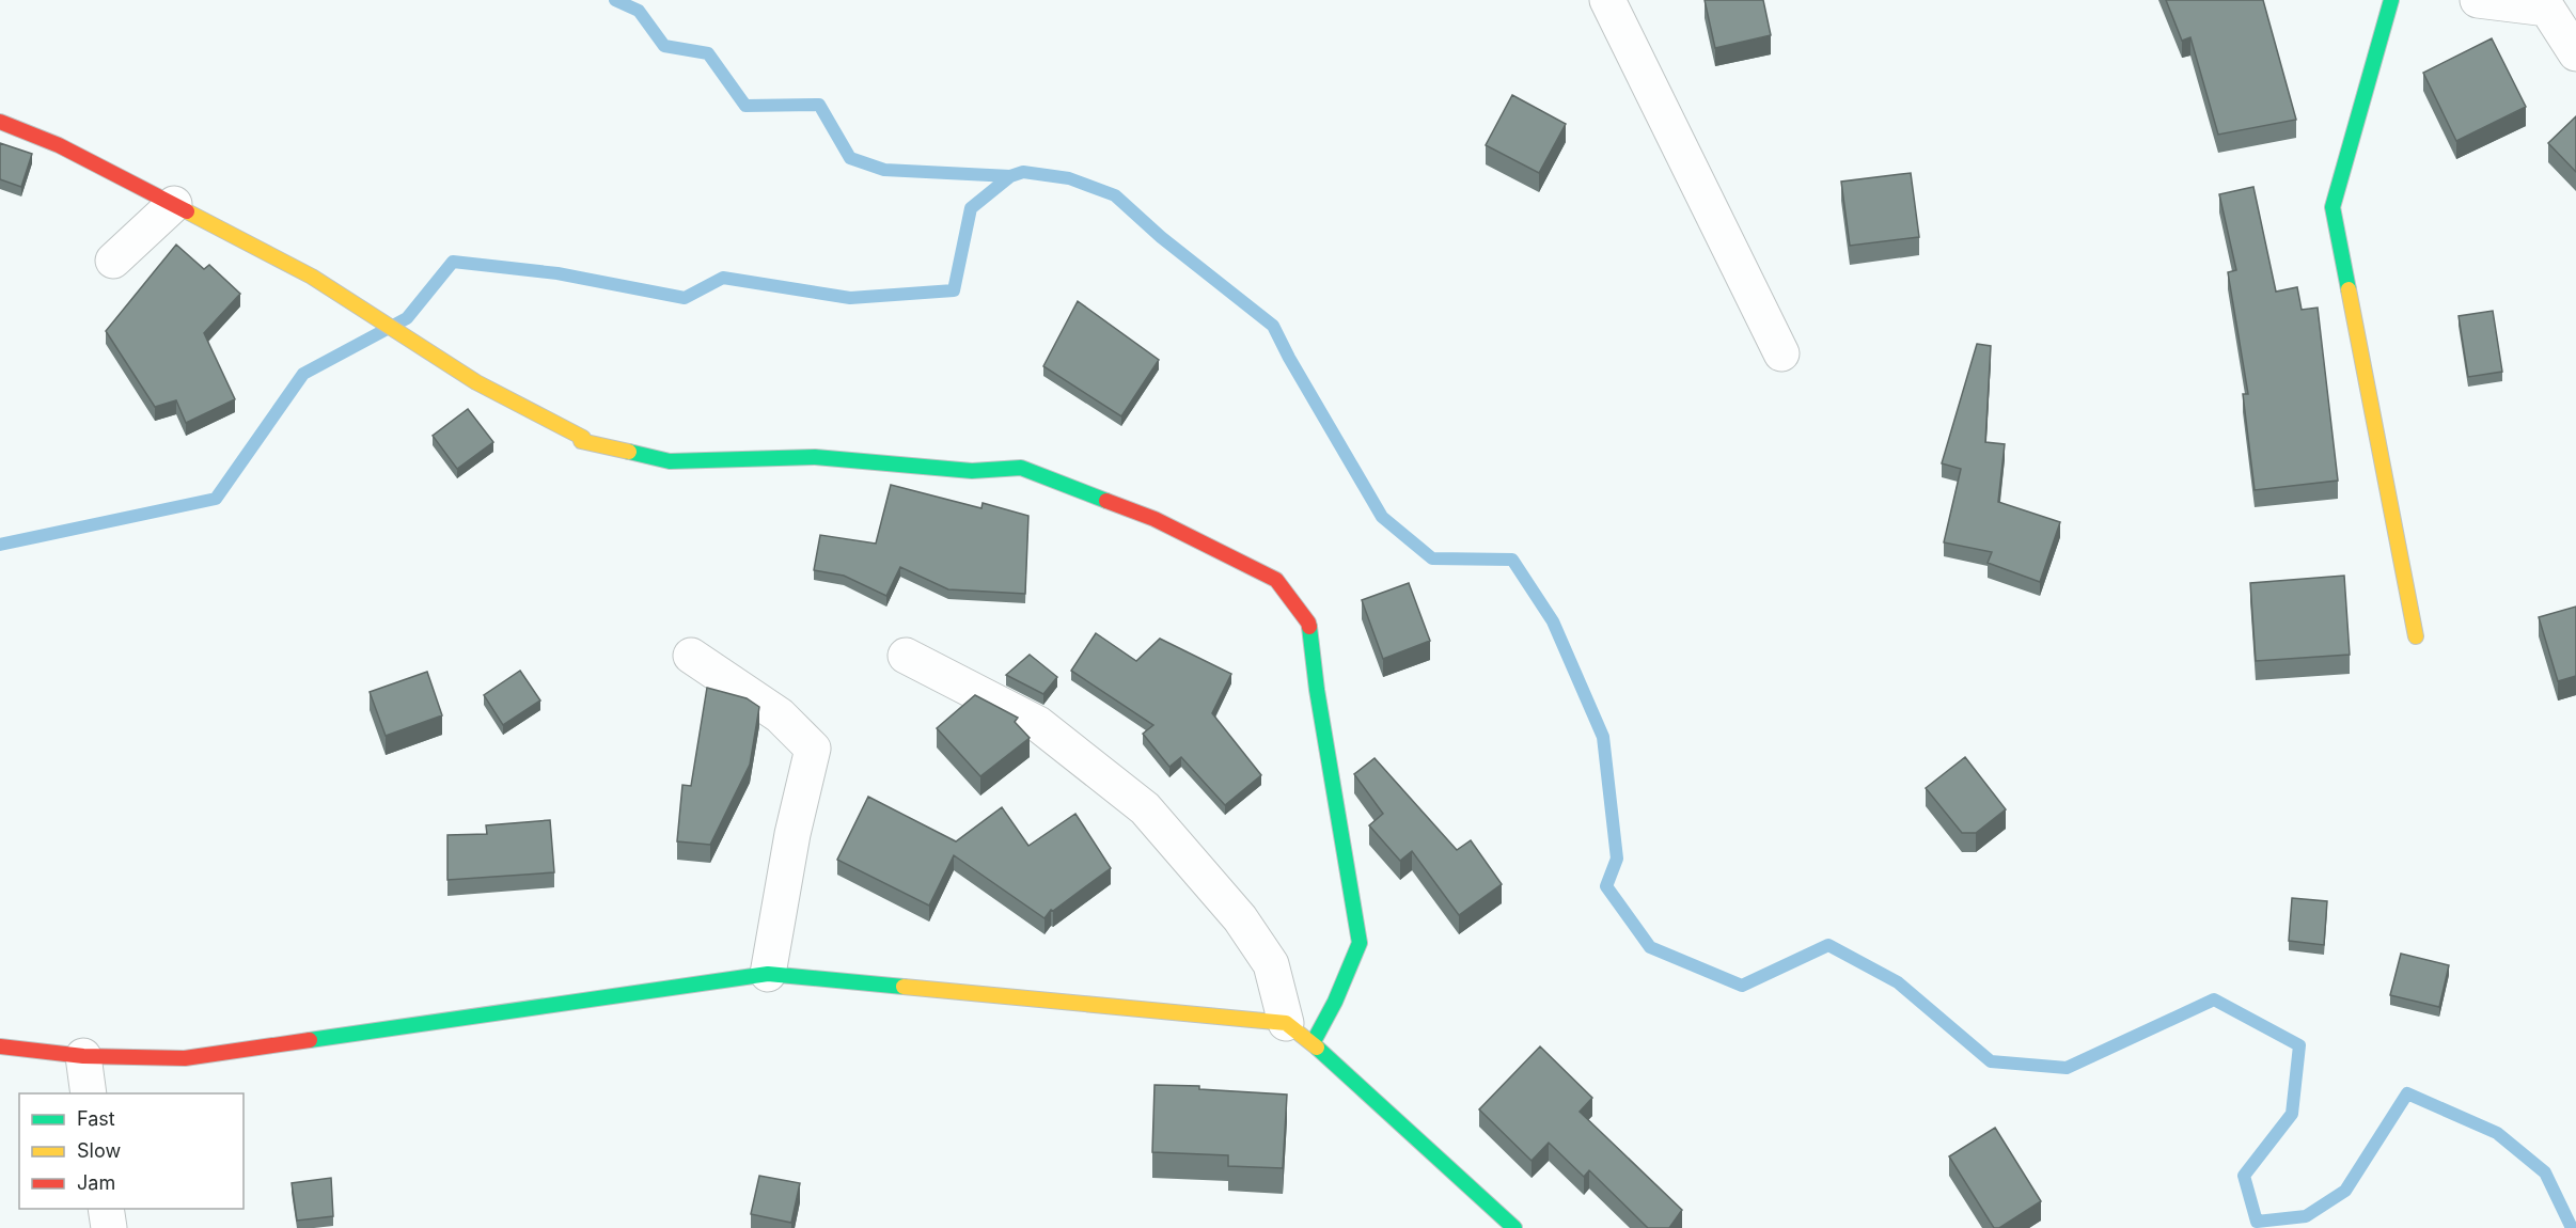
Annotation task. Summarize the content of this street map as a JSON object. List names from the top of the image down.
{
  "legend": ["Fast", "Slow", "Jam"]
}
